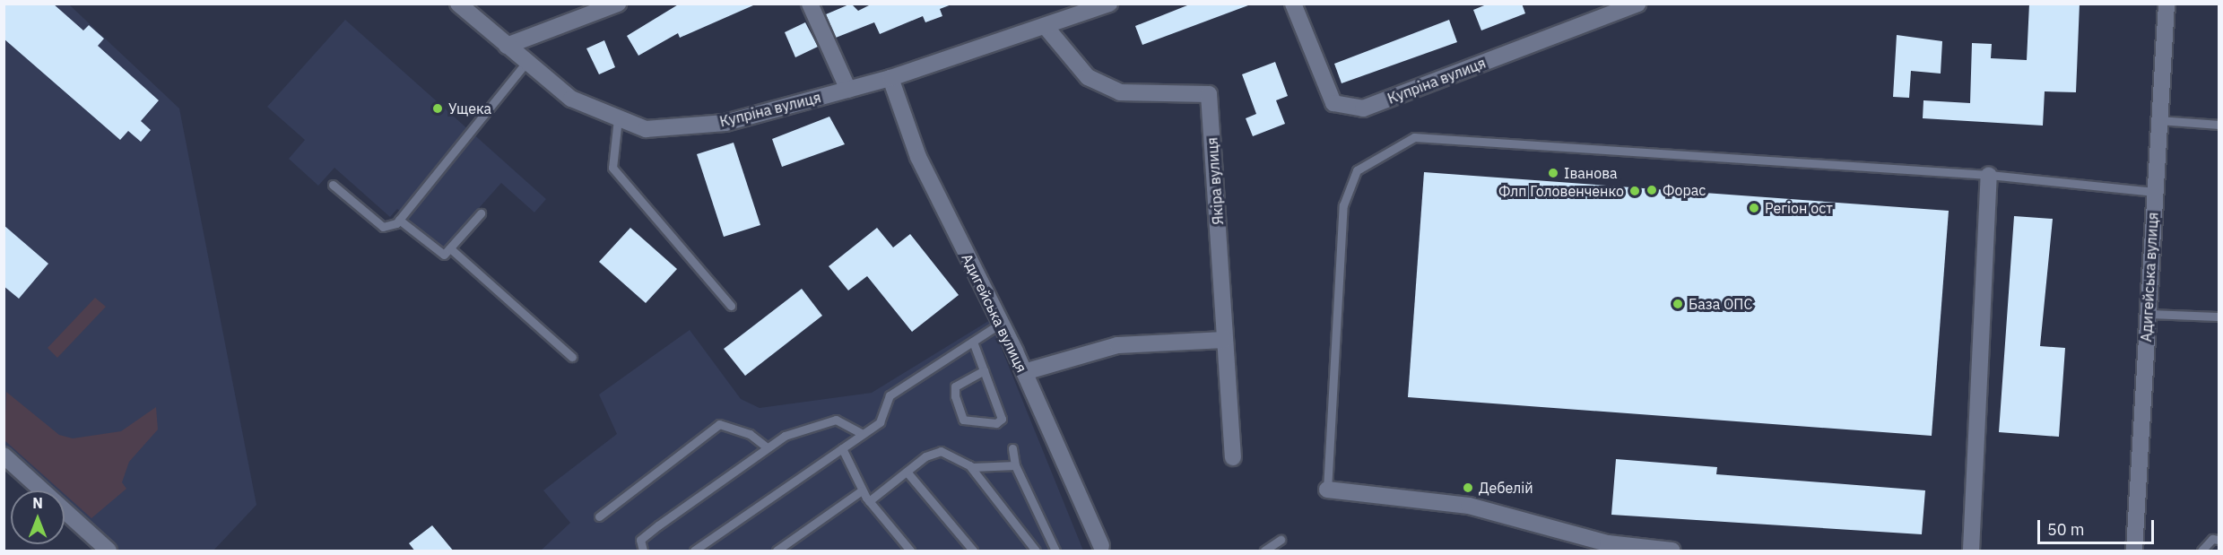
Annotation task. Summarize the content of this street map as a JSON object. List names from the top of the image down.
{
  "streets": {
    "street": ["Купріна вулиця", "Якіра вулиця", "Адигейська вулиця"]
  },
  "crossings": [
    ["Купріна вулиця", "Якіра вулиця"],
    ["Купріна вулиця", "Адигейська вулиця"]
  ],
  "places": [
    "Ущека",
    "Іванова",
    "Форас",
    "Флп Головенченко",
    "Регіон ост",
    "База ОПС",
    "Дебелій"
  ],
  "scale_bar": "50 m",
  "north": "top"
}
